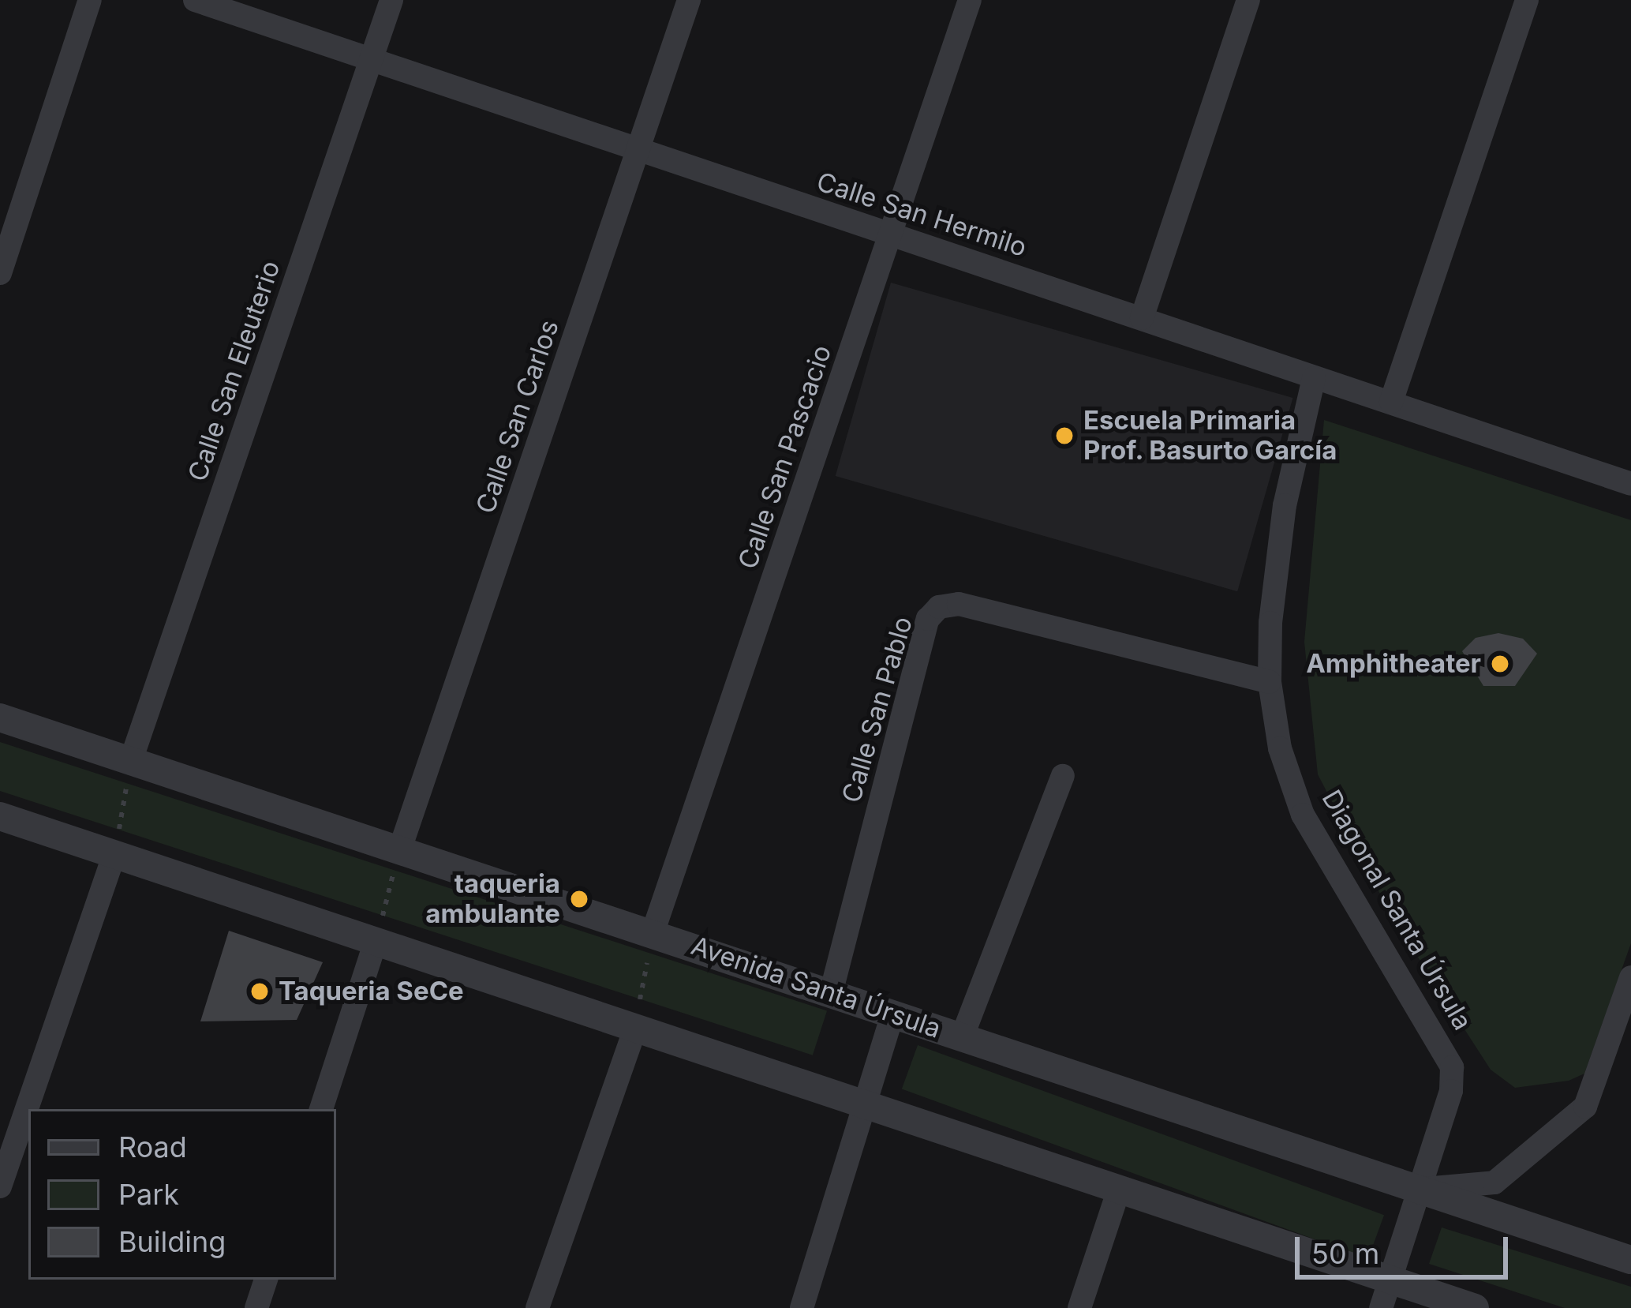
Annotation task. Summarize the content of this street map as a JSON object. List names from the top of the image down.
{
  "streets": {
    "street": [
      "Calle San Hermilo",
      "Calle San Eleuterio",
      "Calle San Carlos",
      "Calle San Pascacio",
      "Calle San Pablo",
      "Diagonal Santa Úrsula",
      "Avenida Santa Úrsula"
    ]
  },
  "crossings": [
    ["Calle San Hermilo", "Calle San Eleuterio"],
    ["Calle San Hermilo", "Calle San Carlos"],
    ["Calle San Hermilo", "Calle San Pascacio"],
    ["Calle San Hermilo", "Diagonal Santa Úrsula"],
    ["Calle San Eleuterio", "Avenida Santa Úrsula"],
    ["Calle San Carlos", "Avenida Santa Úrsula"],
    ["Calle San Pascacio", "Avenida Santa Úrsula"],
    ["Calle San Pablo", "Diagonal Santa Úrsula"],
    ["Calle San Pablo", "Avenida Santa Úrsula"],
    ["Diagonal Santa Úrsula", "Avenida Santa Úrsula"]
  ],
  "places": [
    "Escuela Primaria Prof. Basurto García",
    "Amphitheater",
    "taqueria ambulante",
    "Taqueria SeCe"
  ],
  "legend": ["Road", "Park", "Building"],
  "scale_bar": "50 m"
}
